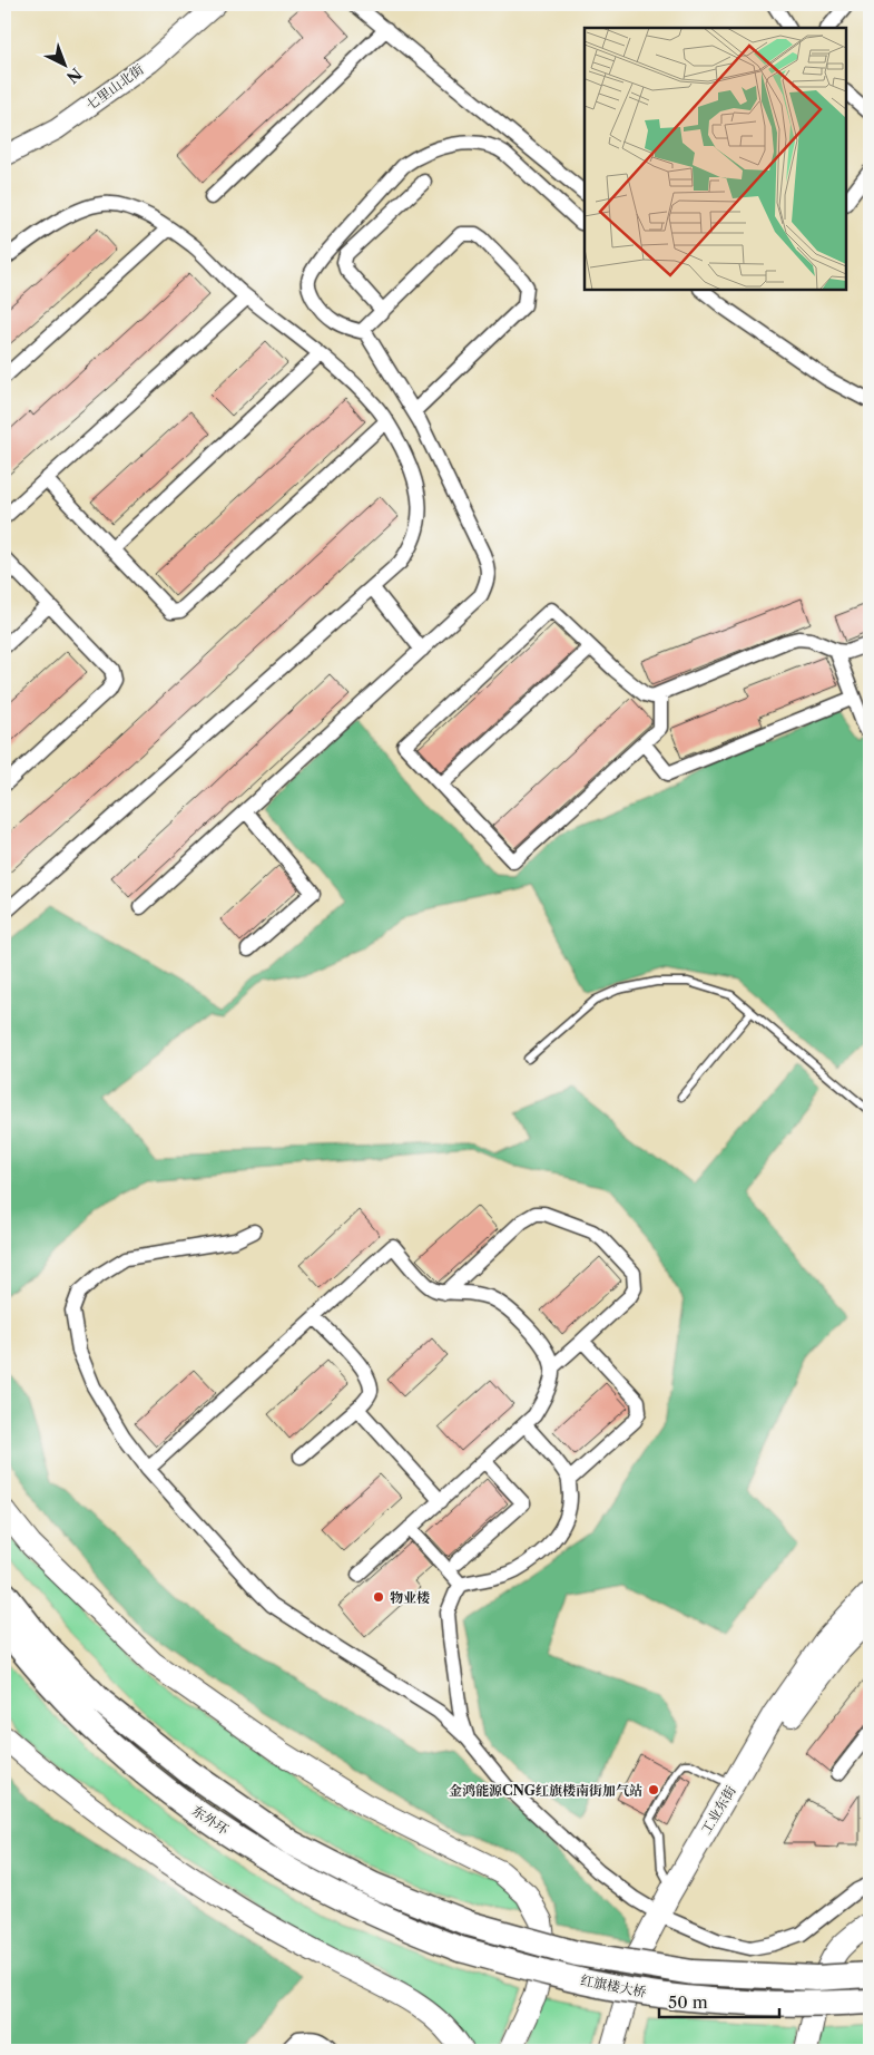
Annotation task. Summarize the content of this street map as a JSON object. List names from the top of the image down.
{
  "streets": {
    "highway": ["东外环", "红旗楼大桥"],
    "main road": ["工业东街"],
    "street": ["七里山北街"]
  },
  "crossings": [
    ["东外环", "红旗楼大桥"]
  ],
  "places": ["物业楼", "金鸿能源CNG红旗楼南街加气站"],
  "scale_bar": "50 m",
  "north": "bottom right"
}
